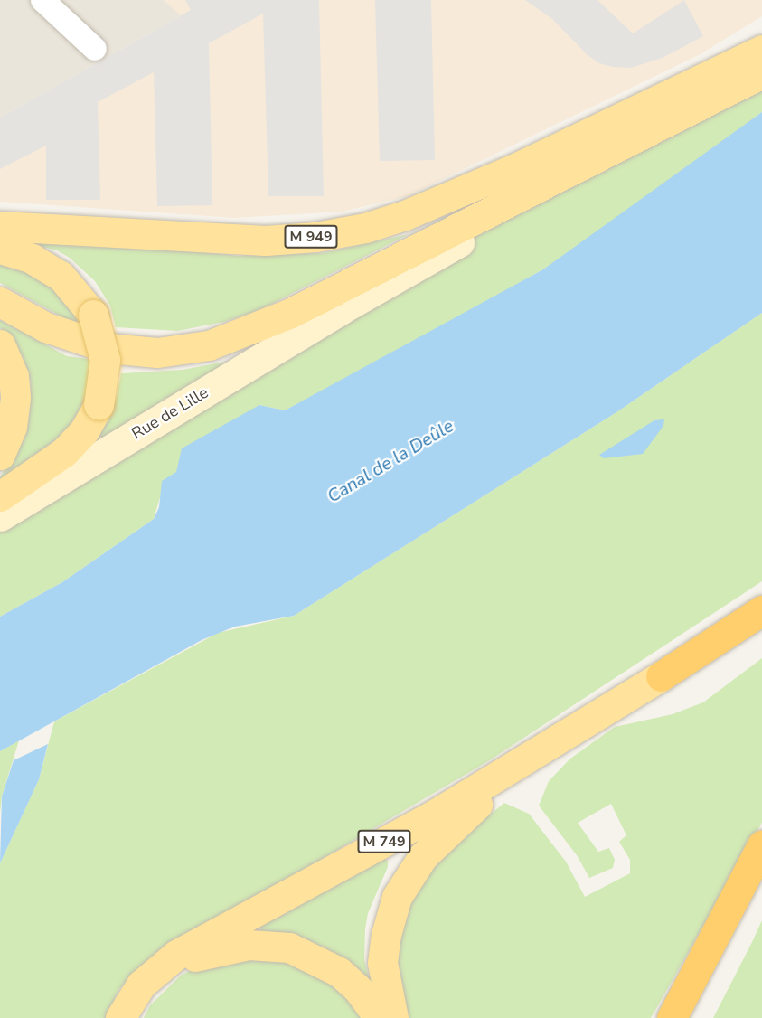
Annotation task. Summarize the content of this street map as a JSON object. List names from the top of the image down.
{
  "streets": {
    "highway": ["M 749"],
    "main road": ["M 949"],
    "street": ["Rue de Lille"]
  },
  "water": ["Canal de la Deûle"]
}
